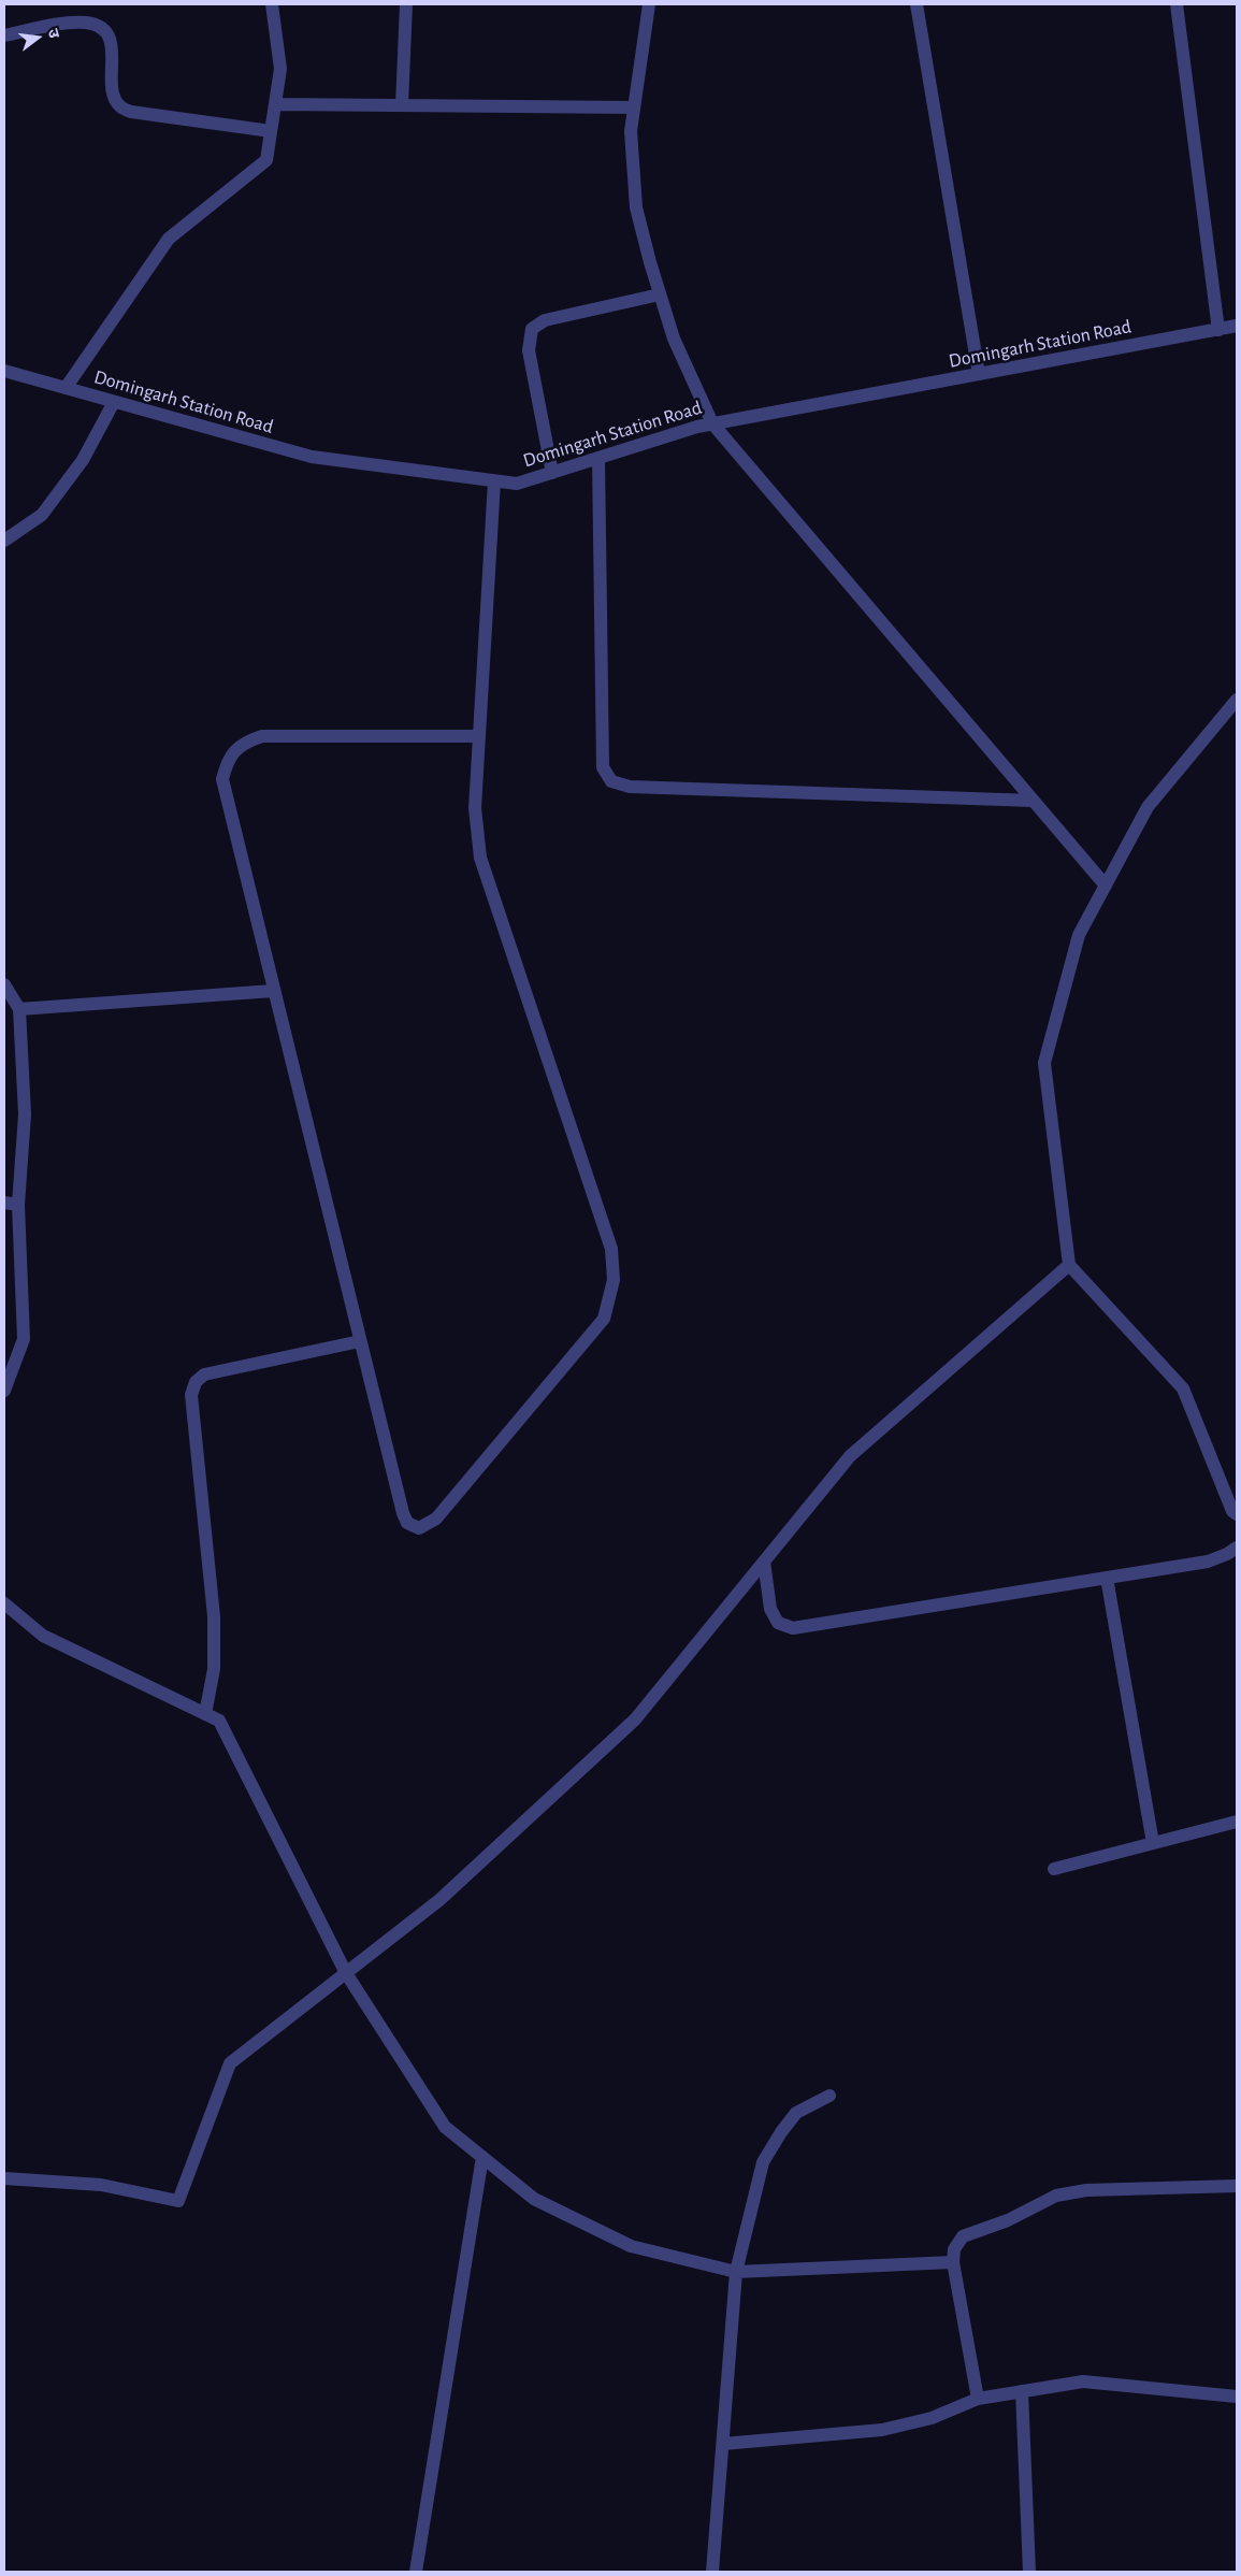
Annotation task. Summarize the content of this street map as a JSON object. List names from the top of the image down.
{
  "streets": {
    "street": ["Domingarh Station Road"]
  },
  "north": "right"
}
